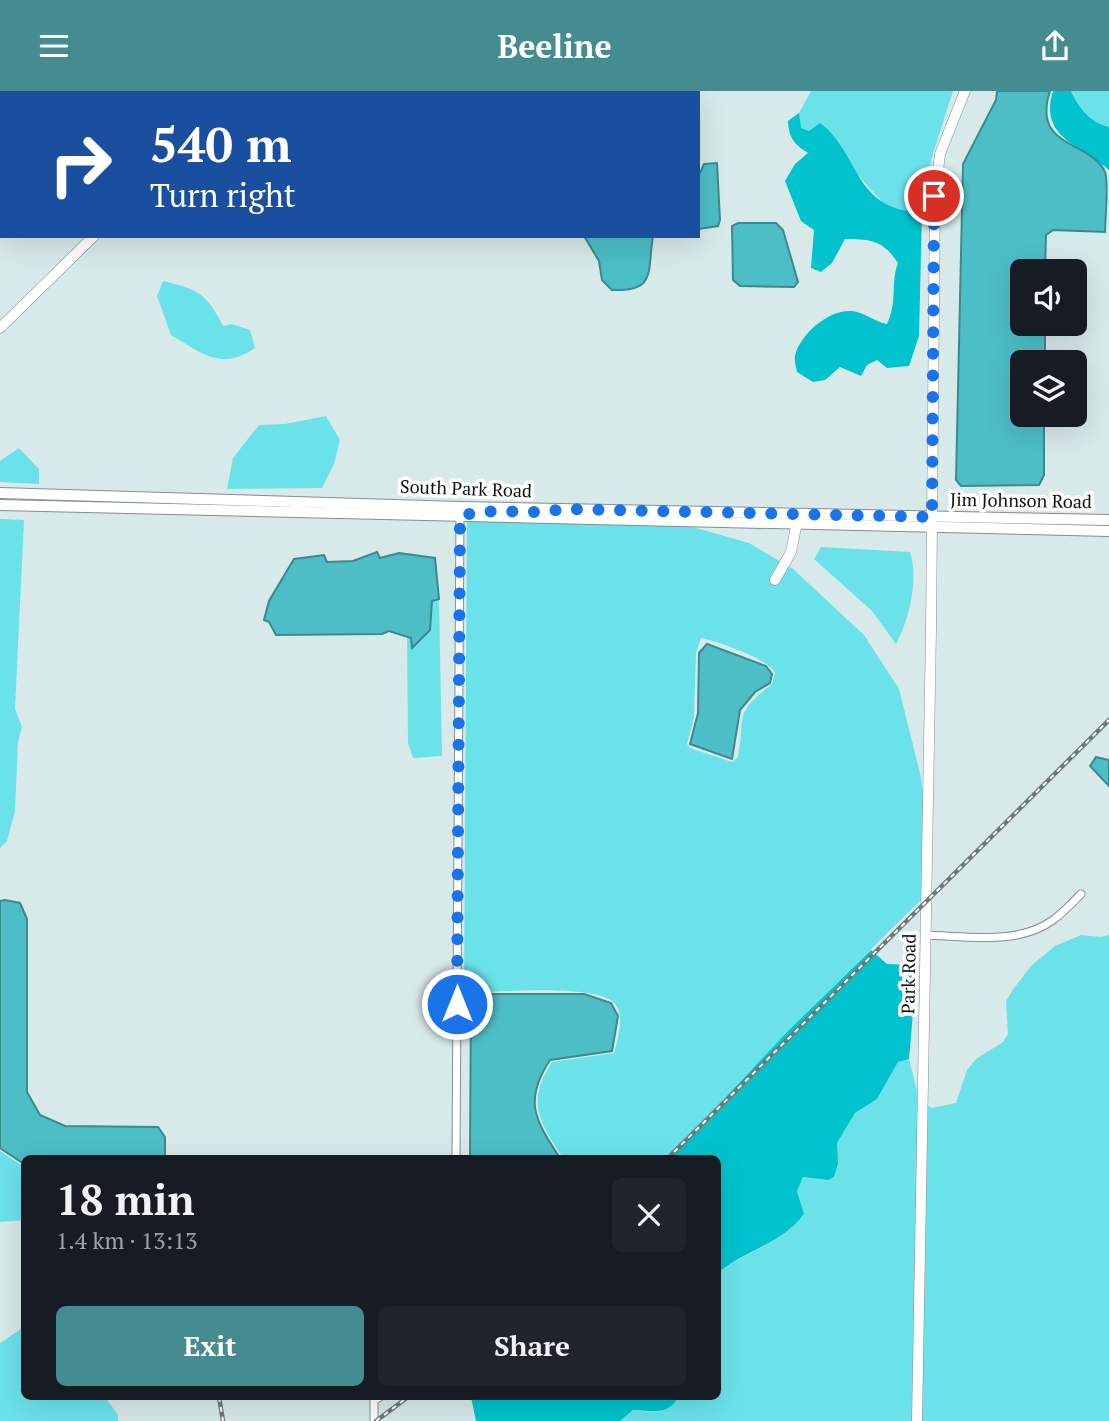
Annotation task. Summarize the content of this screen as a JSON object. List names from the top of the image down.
{
  "streets": {
    "main road": ["South Park Road", "Jim Johnson Road"],
    "street": ["Park Road"]
  },
  "crossings": [
    ["South Park Road", "Jim Johnson Road"],
    ["South Park Road", "Park Road"],
    ["Jim Johnson Road", "Park Road"]
  ],
  "page": {
    "header": "Beeline",
    "turn": ["540 m", "Turn right"],
    "heading": ["18 min", "1.4 km · 13:13"],
    "buttons": ["Exit", "Share"]
  }
}
